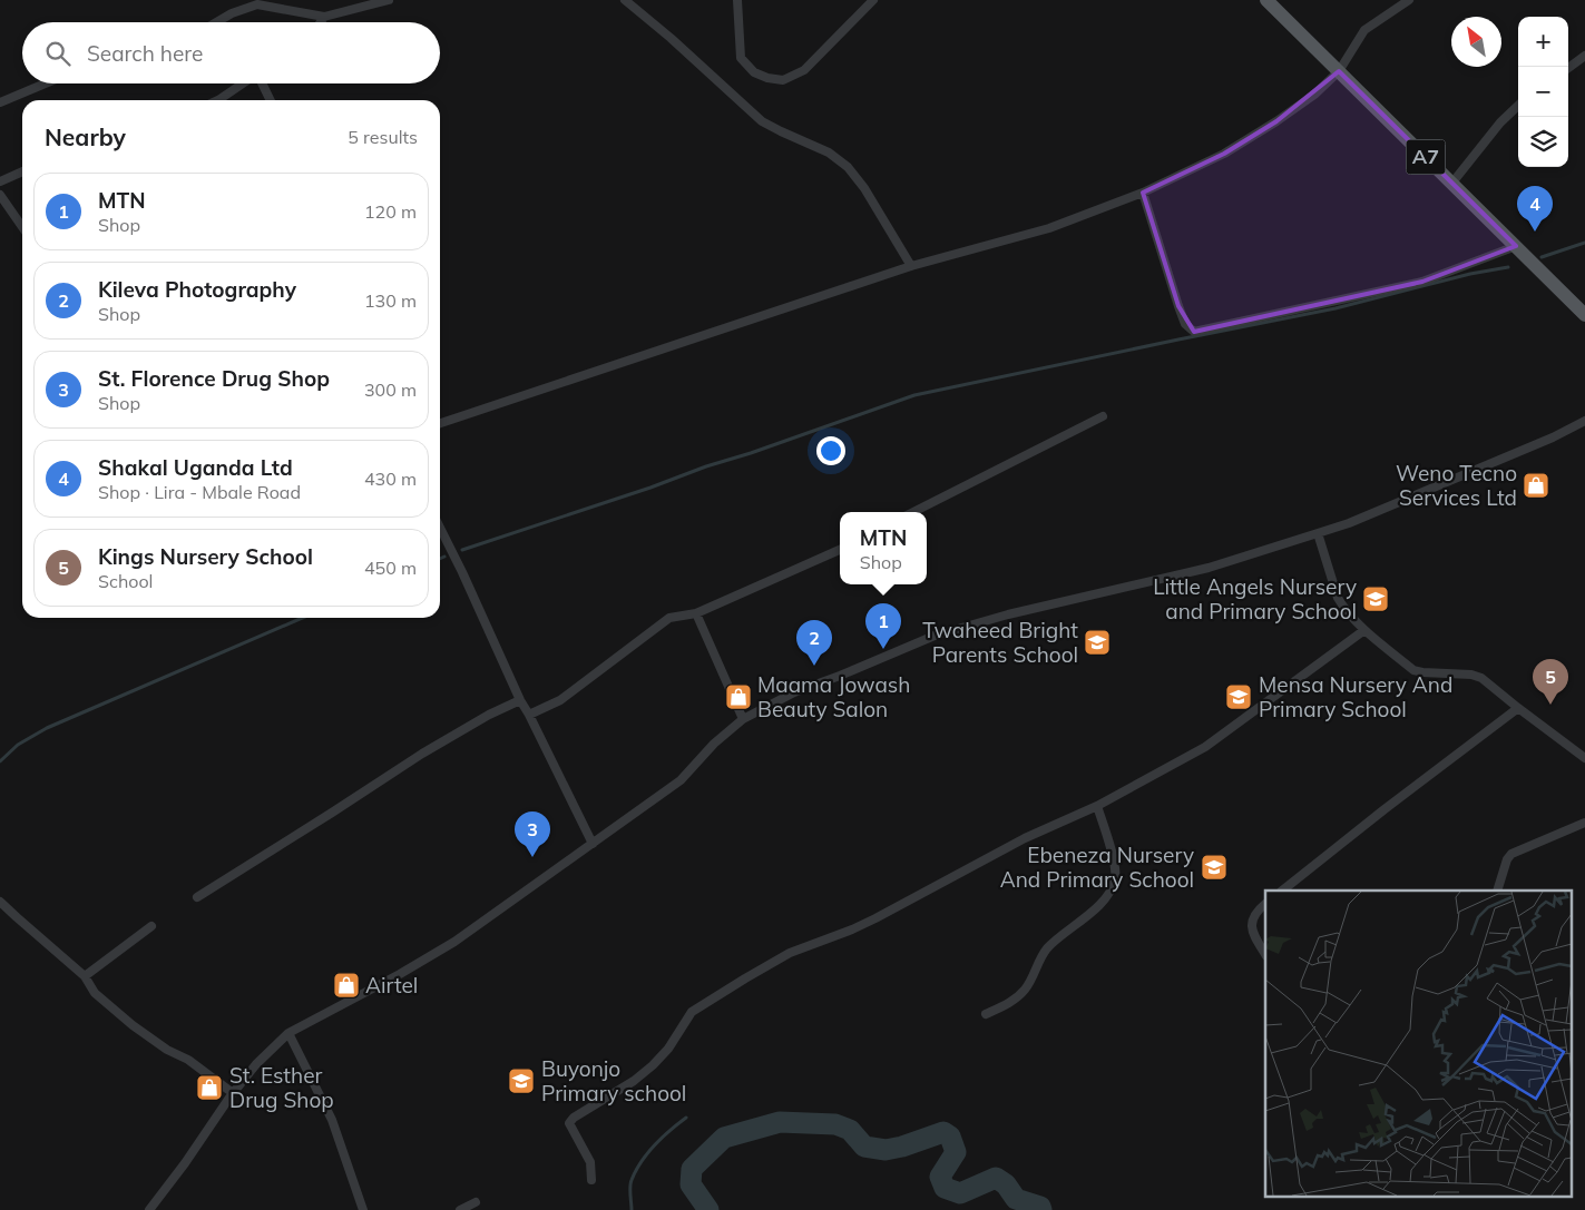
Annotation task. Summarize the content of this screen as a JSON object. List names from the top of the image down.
{
  "streets": {
    "main road": ["A7"]
  },
  "places": {
    "shop": [
      "Weno Tecno Services Ltd",
      "Maama Jowash Beauty Salon",
      "Airtel",
      "St. Esther Drug Shop"
    ],
    "school or university": [
      "Little Angels Nursery and Primary School",
      "Twaheed Bright Parents School",
      "Mensa Nursery And Primary School",
      "Ebeneza Nursery And Primary School",
      "Buyonjo Primary school"
    ]
  },
  "north": "top left",
  "page": {
    "map_buttons": ["+", "−"],
    "search": "Search here",
    "heading": ["Nearby", "5 results"],
    "list": [
      {
        "mark": "1",
        "name": "MTN",
        "note": "Shop",
        "value": "120 m"
      },
      {
        "mark": "2",
        "name": "Kileva Photography",
        "note": "Shop",
        "value": "130 m"
      },
      {
        "mark": "3",
        "name": "St. Florence Drug Shop",
        "note": "Shop",
        "value": "300 m"
      },
      {
        "mark": "4",
        "name": "Shakal Uganda Ltd",
        "note": "Shop · Lira - Mbale Road",
        "value": "430 m"
      },
      {
        "mark": "5",
        "name": "Kings Nursery School",
        "note": "School",
        "value": "450 m"
      }
    ],
    "pins": [
      "4",
      "1",
      "2",
      "5",
      "3"
    ],
    "popup": ["MTN", "Shop"]
  }
}
